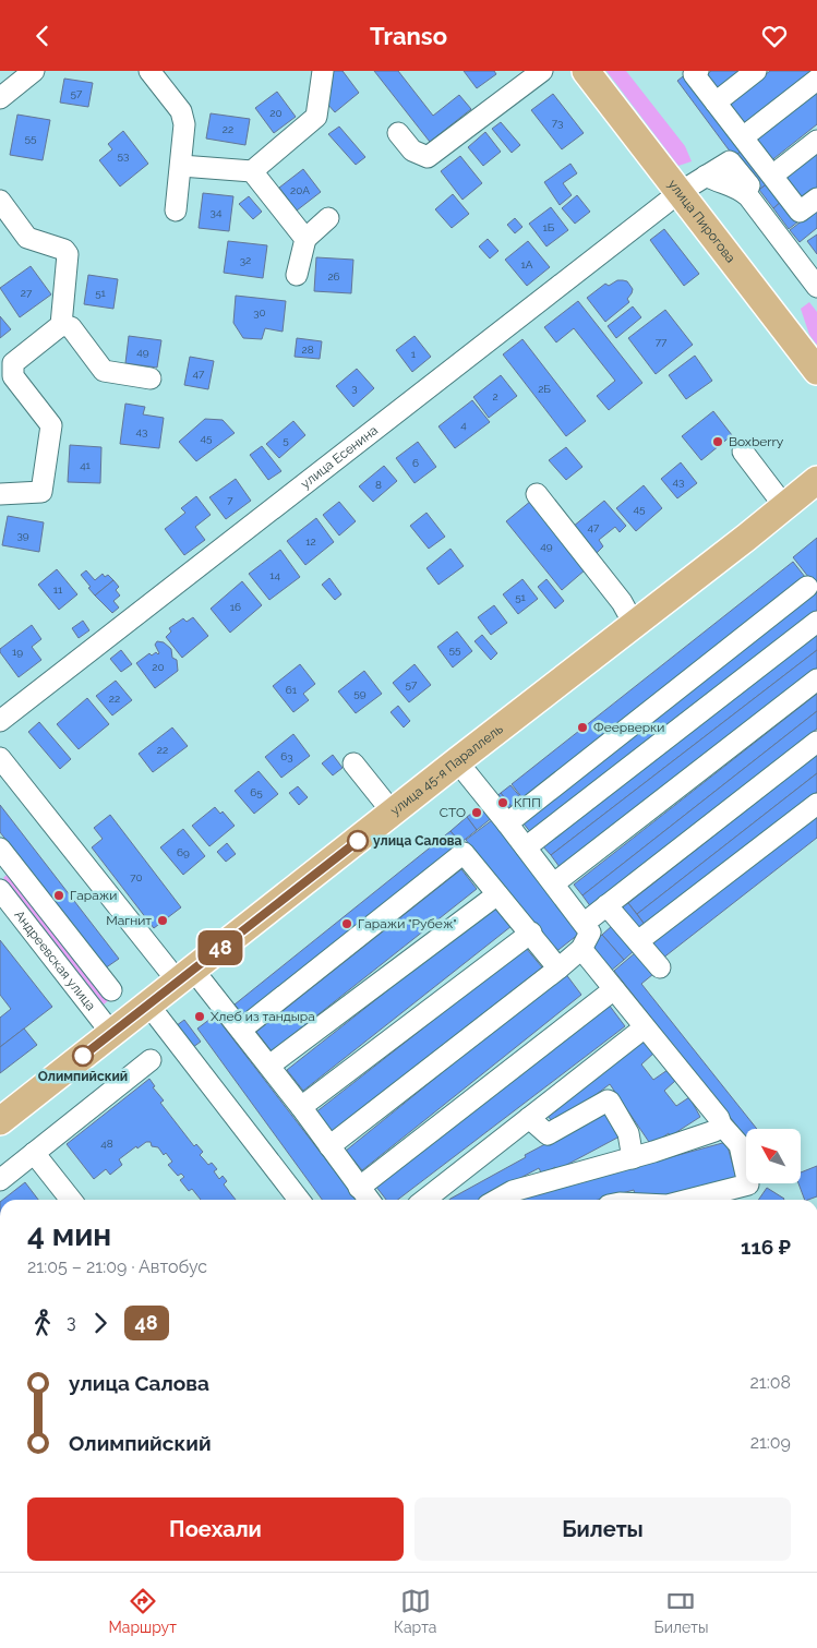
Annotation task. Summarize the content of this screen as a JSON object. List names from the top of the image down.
{
  "streets": {
    "main road": ["улица Пирогова", "улица 45-я Параллель"],
    "street": ["улица Есенина", "Андреевская улица"]
  },
  "crossings": [
    ["улица Пирогова", "улица Есенина"],
    ["улица 45-я Параллель", "Андреевская улица"]
  ],
  "places": [
    "Boxberry",
    "Феерверки",
    "КПП",
    "СТО",
    "улица Салова",
    "Гаражи",
    "Магнит",
    "Гаражи \"Рубеж\"",
    "Хлеб из тандыра",
    "Олимпийский"
  ],
  "lines": ["bus line 48"],
  "house_numbers": [
    "57",
    "20",
    "73",
    "22",
    "55",
    "53",
    "20А",
    "34",
    "1Б",
    "32",
    "1А",
    "26",
    "27",
    "51",
    "30",
    "77",
    "28",
    "49",
    "1",
    "47",
    "3",
    "2Б",
    "2",
    "4",
    "43",
    "45",
    "5",
    "6",
    "41",
    "43",
    "8",
    "7",
    "45",
    "47",
    "39",
    "12",
    "49",
    "14",
    "11",
    "51",
    "16",
    "55",
    "19",
    "20",
    "57",
    "61",
    "59",
    "22",
    "22",
    "63",
    "65",
    "69",
    "70",
    "48"
  ],
  "north": "top left",
  "page": {
    "header": "Transo",
    "on_map": "48",
    "heading": ["4 мин", "21:05 – 21:09 · Автобус", "116 ₽"],
    "legs": ["3", "48"],
    "list": [
      {
        "name": "улица Салова",
        "value": "21:08"
      },
      {
        "name": "Олимпийский",
        "value": "21:09"
      }
    ],
    "buttons": ["Поехали", "Билеты"],
    "tabs": ["Маршрут", "Карта", "Билеты"]
  }
}
